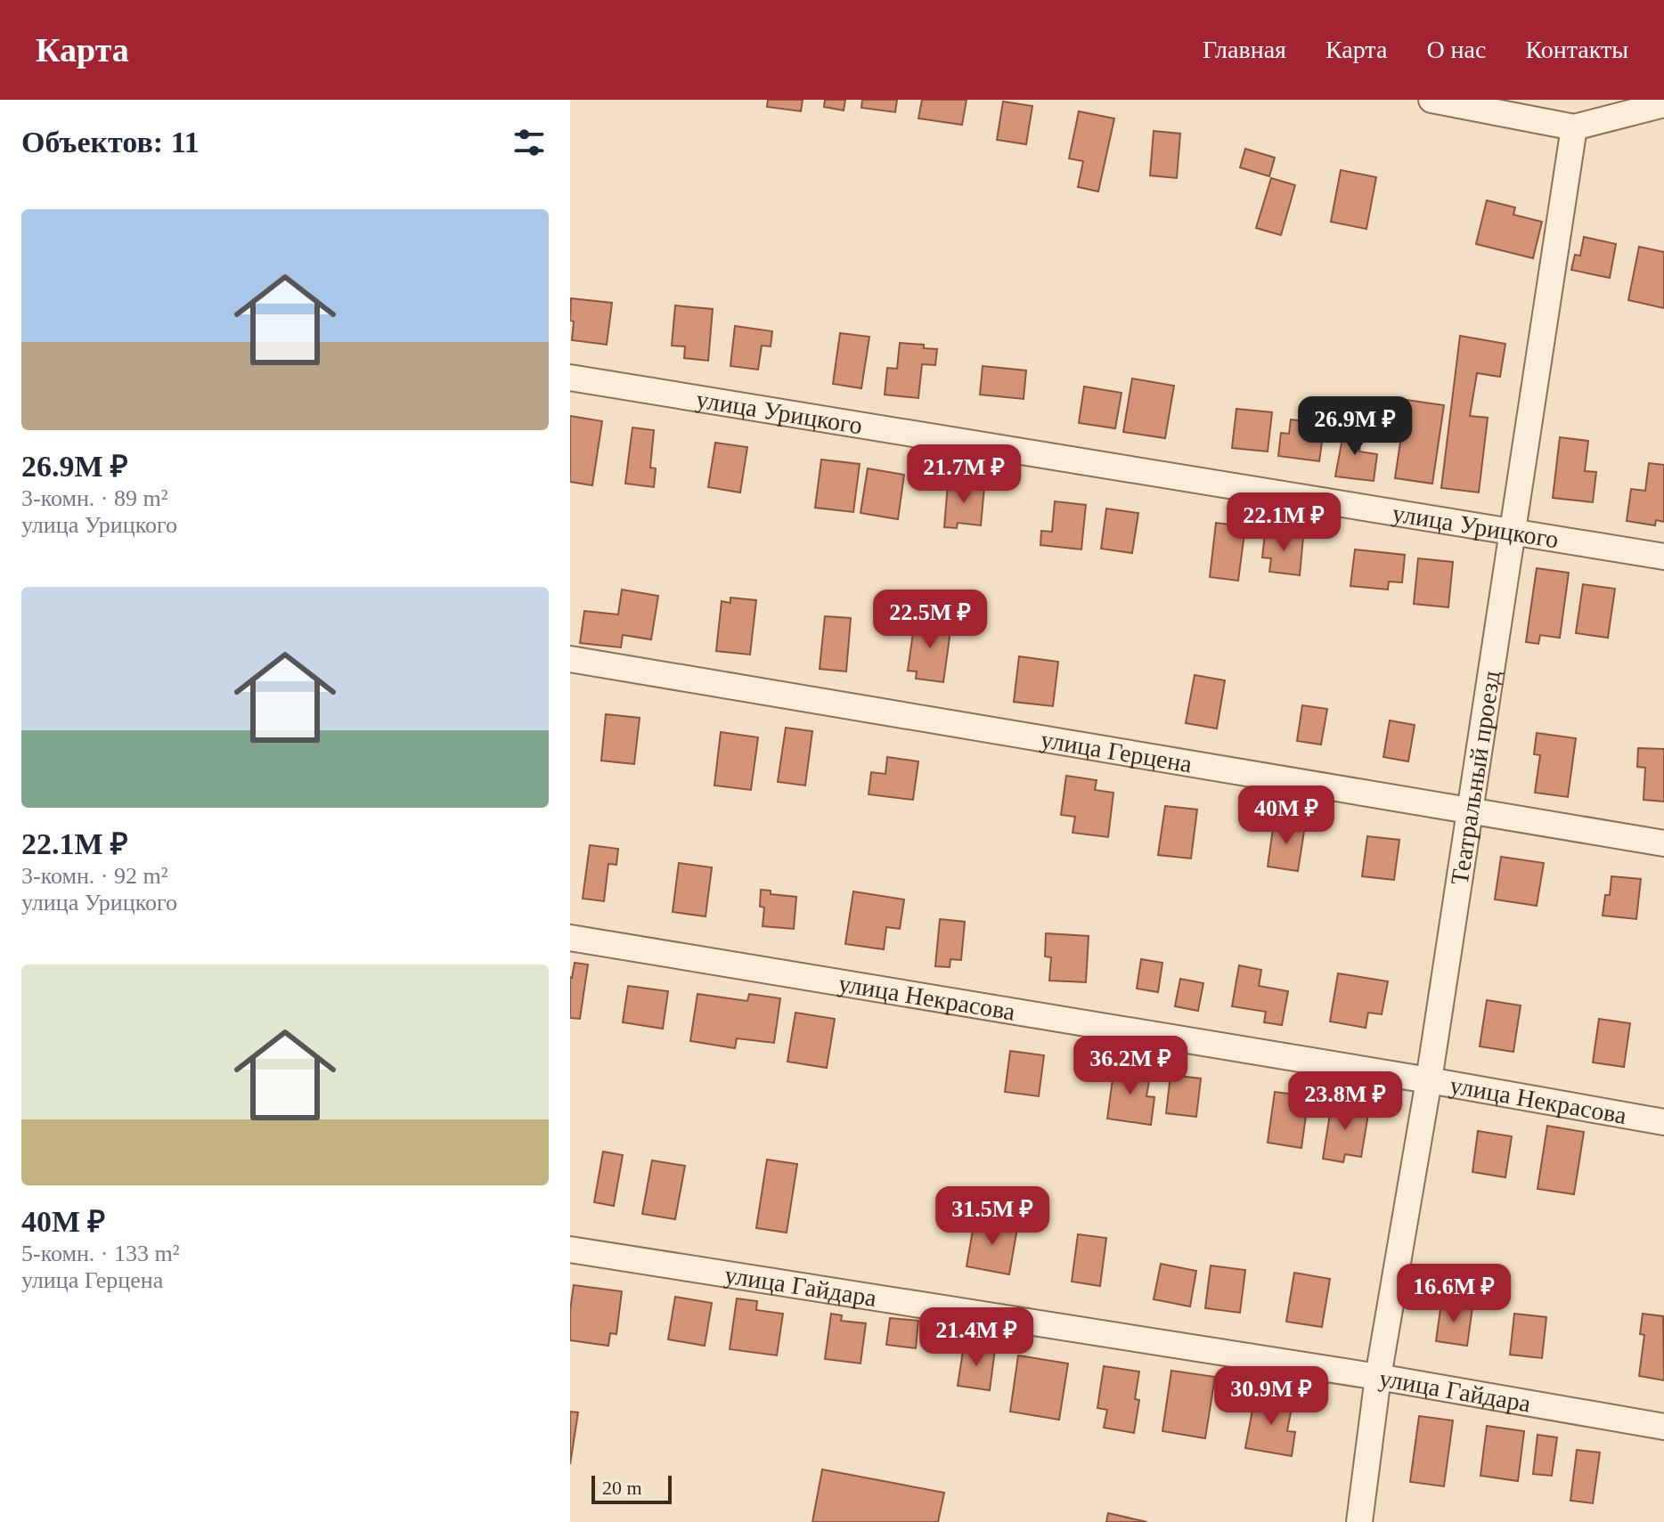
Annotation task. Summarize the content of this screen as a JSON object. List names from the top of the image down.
{
  "streets": {
    "street": [
      "улица Урицкого",
      "улица Герцена",
      "Театральный проезд",
      "улица Некрасова",
      "улица Гайдара"
    ]
  },
  "crossings": [
    ["улица Урицкого", "Театральный проезд"],
    ["улица Герцена", "Театральный проезд"],
    ["Театральный проезд", "улица Некрасова"],
    ["Театральный проезд", "улица Гайдара"]
  ],
  "scale_bar": "20 m",
  "page": {
    "header": "Карта",
    "nav": [
      "Главная",
      "Карта",
      "О нас",
      "Контакты"
    ],
    "heading": "Объектов: 11",
    "list": [
      {
        "name": "26.9M ₽",
        "note": "3-комн. · 89 m² · улица Урицкого"
      },
      {
        "name": "22.1M ₽",
        "note": "3-комн. · 92 m² · улица Урицкого"
      },
      {
        "name": "40M ₽",
        "note": "5-комн. · 133 m² · улица Герцена"
      }
    ],
    "price": [
      "26.9M ₽",
      "21.7M ₽",
      "22.1M ₽",
      "22.5M ₽",
      "40M ₽",
      "36.2M ₽",
      "23.8M ₽",
      "31.5M ₽",
      "16.6M ₽",
      "21.4M ₽",
      "30.9M ₽"
    ],
    "scale": "20 m"
  }
}
